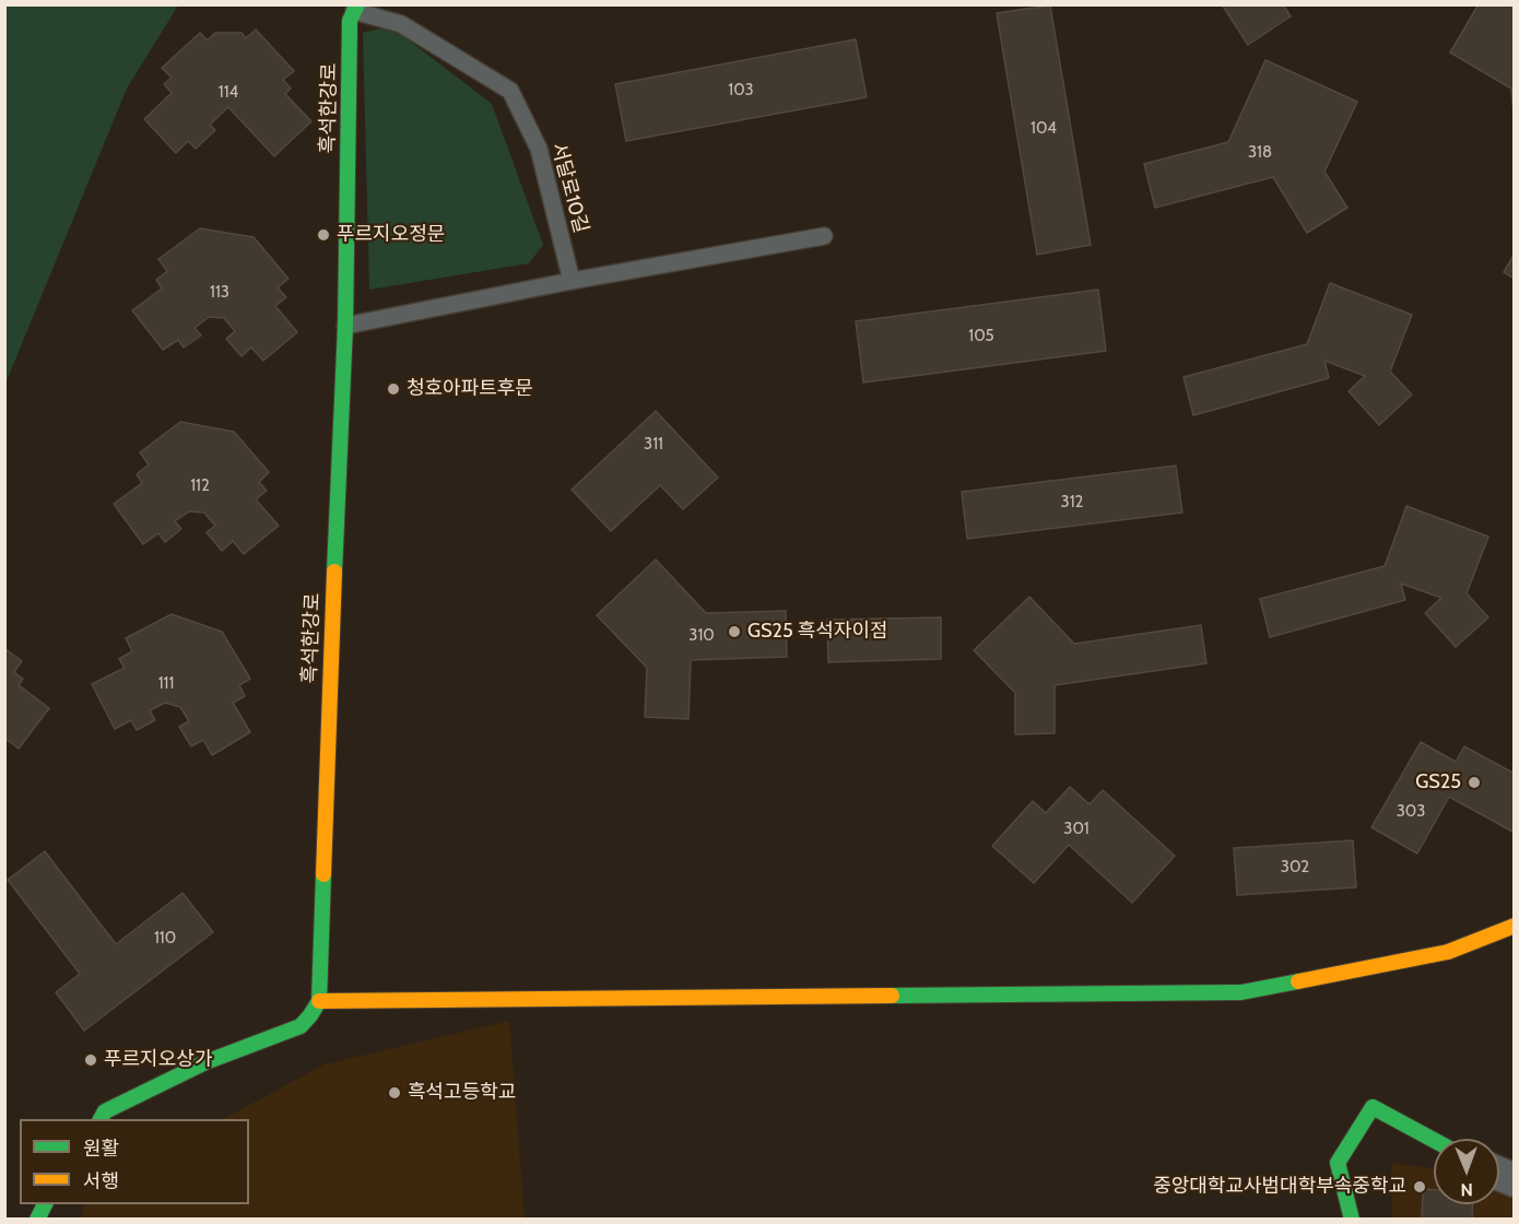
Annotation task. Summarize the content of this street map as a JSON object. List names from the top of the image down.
{
  "streets": {
    "street": ["흑석한강로"],
    "lane": ["서달로10길"]
  },
  "crossings": [
    ["흑석한강로", "서달로10길"]
  ],
  "places": [
    "푸르지오정문",
    "청호아파트후문",
    "GS25 흑석자이점",
    "GS25",
    "푸르지오상가",
    "흑석고등학교",
    "중앙대학교사범대학부속중학교"
  ],
  "house_numbers": [
    "103",
    "114",
    "104",
    "318",
    "113",
    "105",
    "311",
    "112",
    "312",
    "310",
    "111",
    "303",
    "301",
    "302",
    "110"
  ],
  "legend": ["원활", "서행"],
  "north": "bottom"
}
